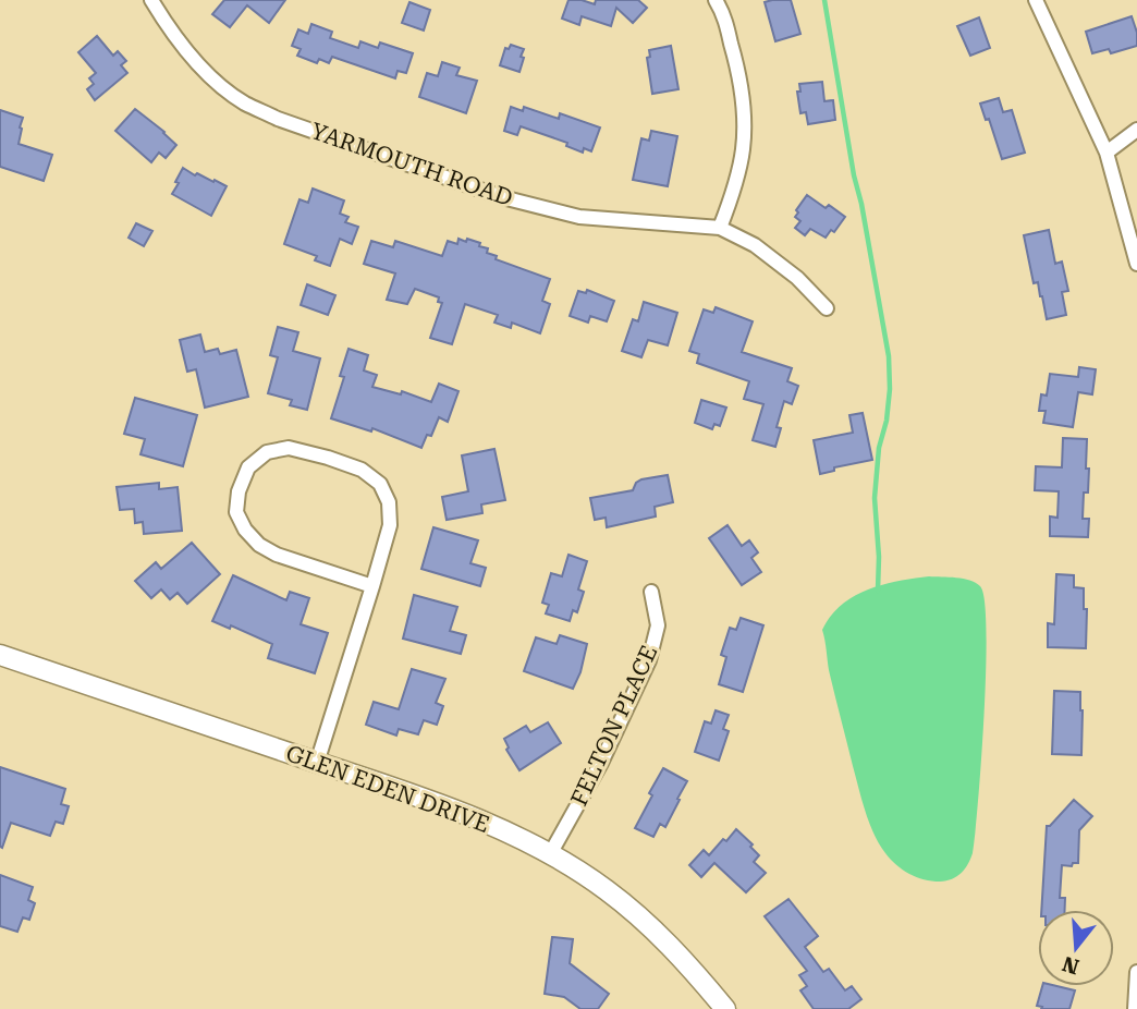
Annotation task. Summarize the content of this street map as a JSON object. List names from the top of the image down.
{
  "streets": {
    "main road": ["GLEN EDEN DRIVE"],
    "street": ["YARMOUTH ROAD", "FELTON PLACE"]
  },
  "crossings": [
    ["FELTON PLACE", "GLEN EDEN DRIVE"]
  ],
  "north": "bottom"
}
